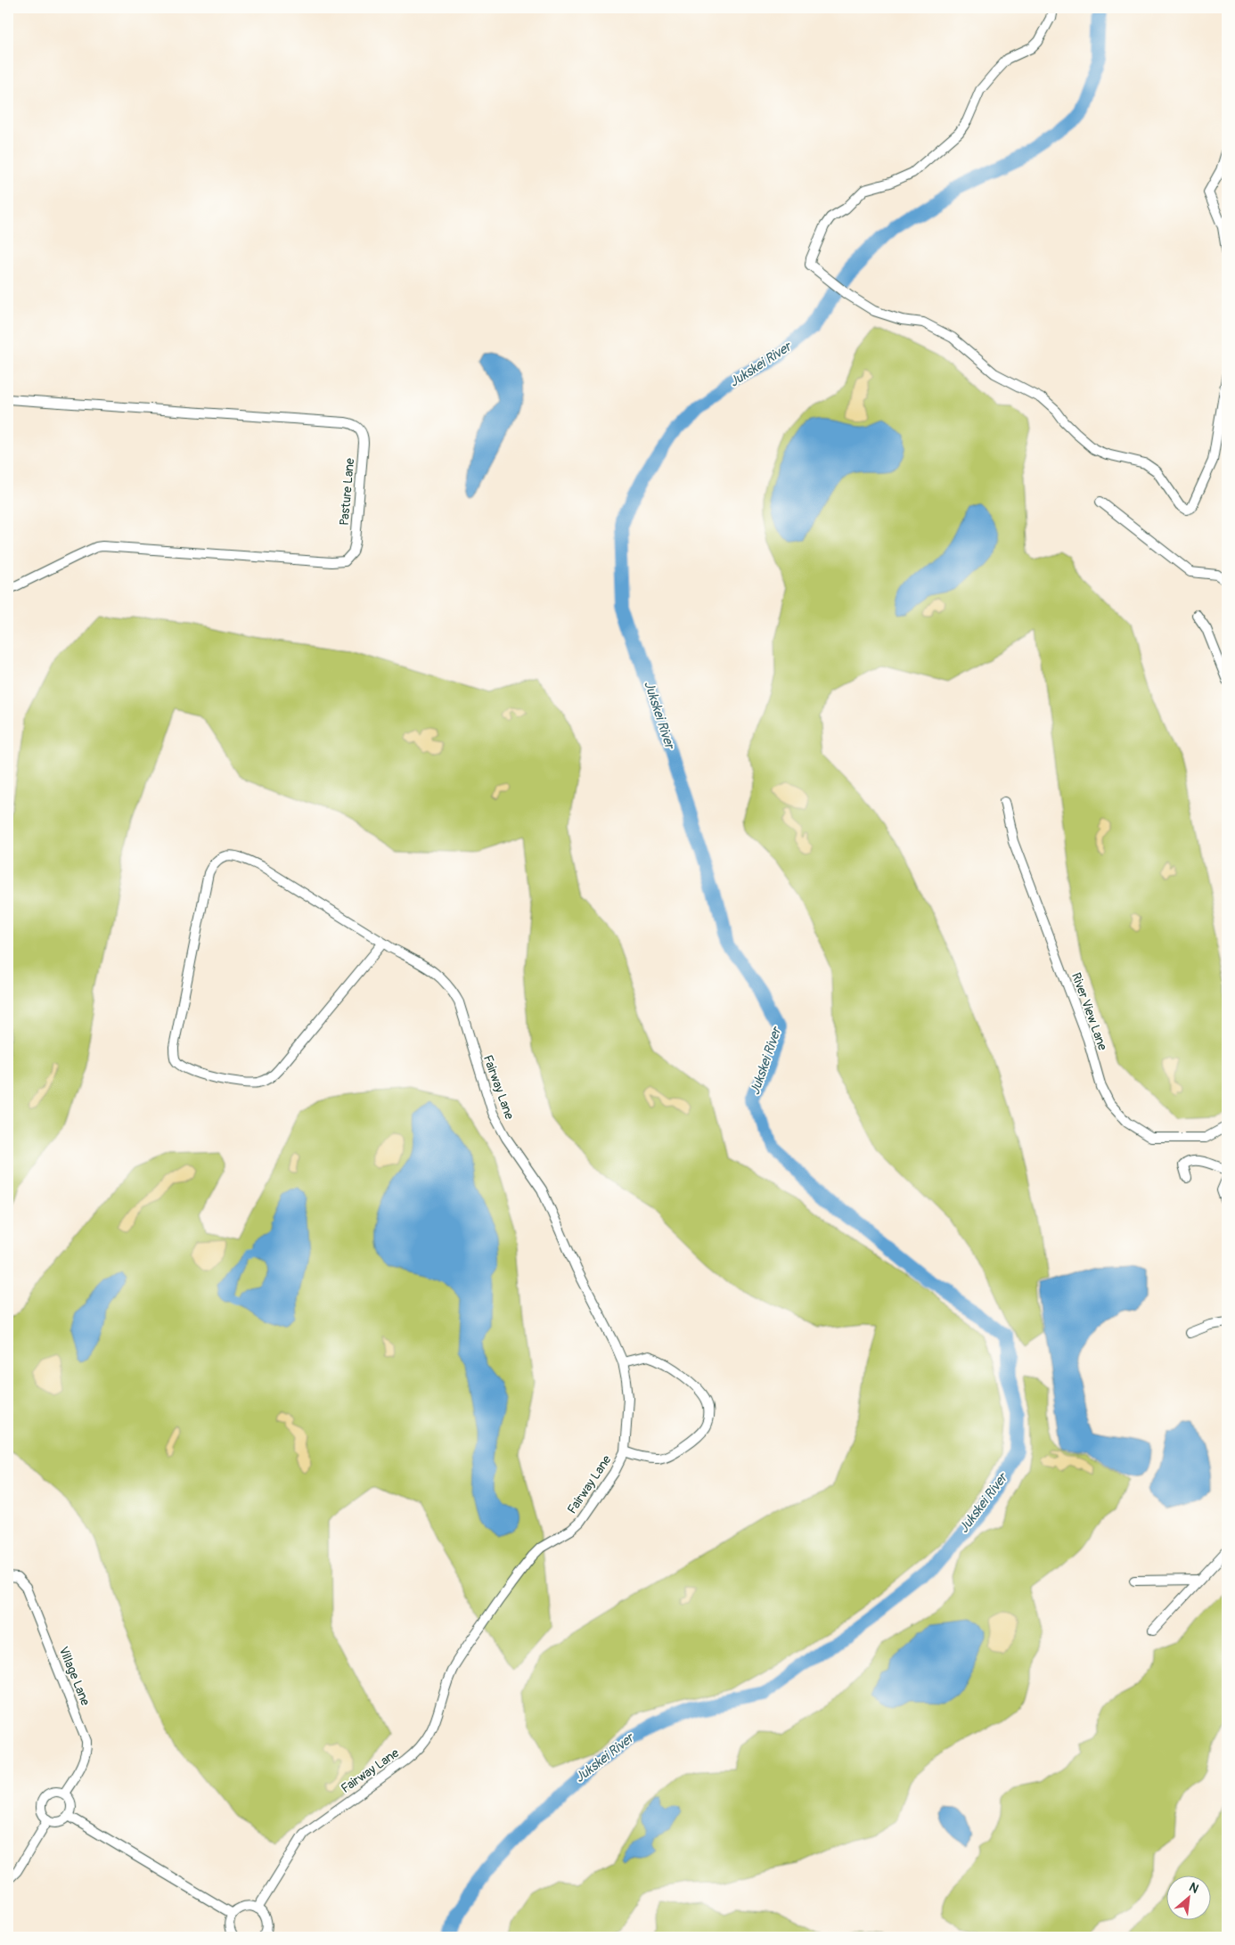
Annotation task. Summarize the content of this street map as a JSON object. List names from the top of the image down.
{
  "streets": {
    "street": [
      "Pasture Lane",
      "River View Lane",
      "Fairway Lane",
      "Village Lane"
    ]
  },
  "water": ["Jukskei River"],
  "north": "top right"
}
